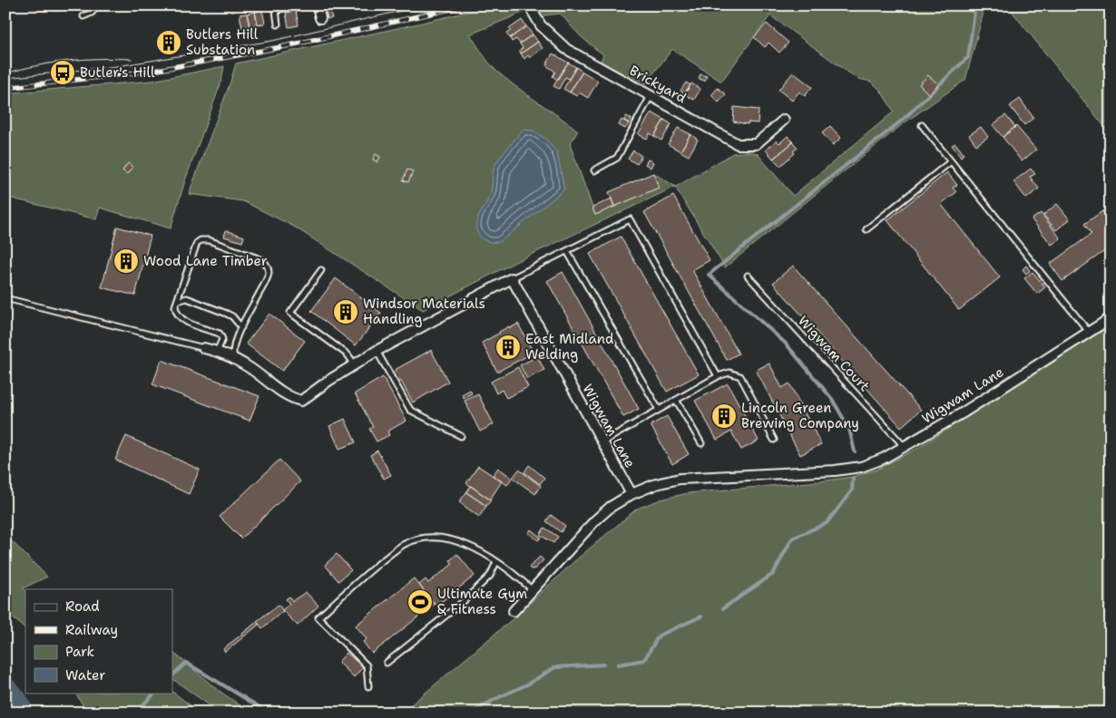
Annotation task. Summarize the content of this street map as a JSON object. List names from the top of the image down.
{
  "streets": {
    "street": ["Brickyard", "Wigwam Lane"],
    "lane": ["Wigwam Court"]
  },
  "crossings": [
    ["Wigwam Court", "Wigwam Lane"]
  ],
  "places": {
    "building": [
      "Butlers Hill Substation",
      "Wood Lane Timber",
      "Windsor Materials Handling",
      "East Midland Welding",
      "Lincoln Green Brewing Company"
    ],
    "bus stop": ["Butler's Hill"],
    "sports": ["Ultimate Gym & Fitness"]
  },
  "legend": [
    "Road",
    "Railway",
    "Park",
    "Water"
  ]
}
